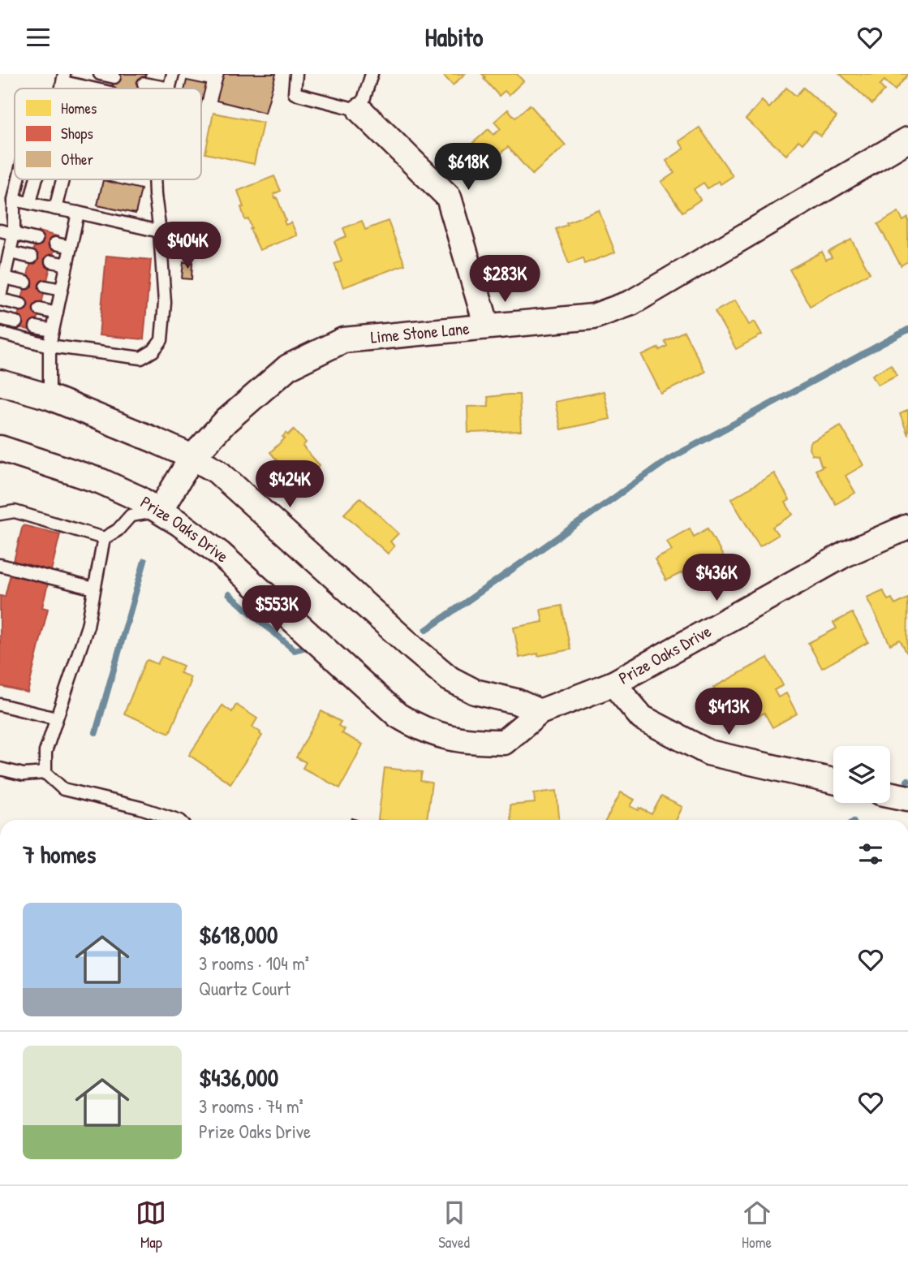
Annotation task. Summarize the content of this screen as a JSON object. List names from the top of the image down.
{
  "streets": {
    "street": ["Lime Stone Lane", "Prize Oaks Drive"]
  },
  "crossings": [
    ["Lime Stone Lane", "Prize Oaks Drive"]
  ],
  "legend": ["Homes", "Shops", "Other"],
  "page": {
    "header": "Habito",
    "price": [
      "$618K",
      "$404K",
      "$283K",
      "$424K",
      "$436K",
      "$553K",
      "$413K"
    ],
    "heading": "7 homes",
    "list": [
      {
        "name": "$618,000",
        "note": "3 rooms · 104 m² · Quartz Court"
      },
      {
        "name": "$436,000",
        "note": "3 rooms · 74 m² · Prize Oaks Drive"
      }
    ],
    "tabs": ["Map", "Saved", "Home"]
  }
}
